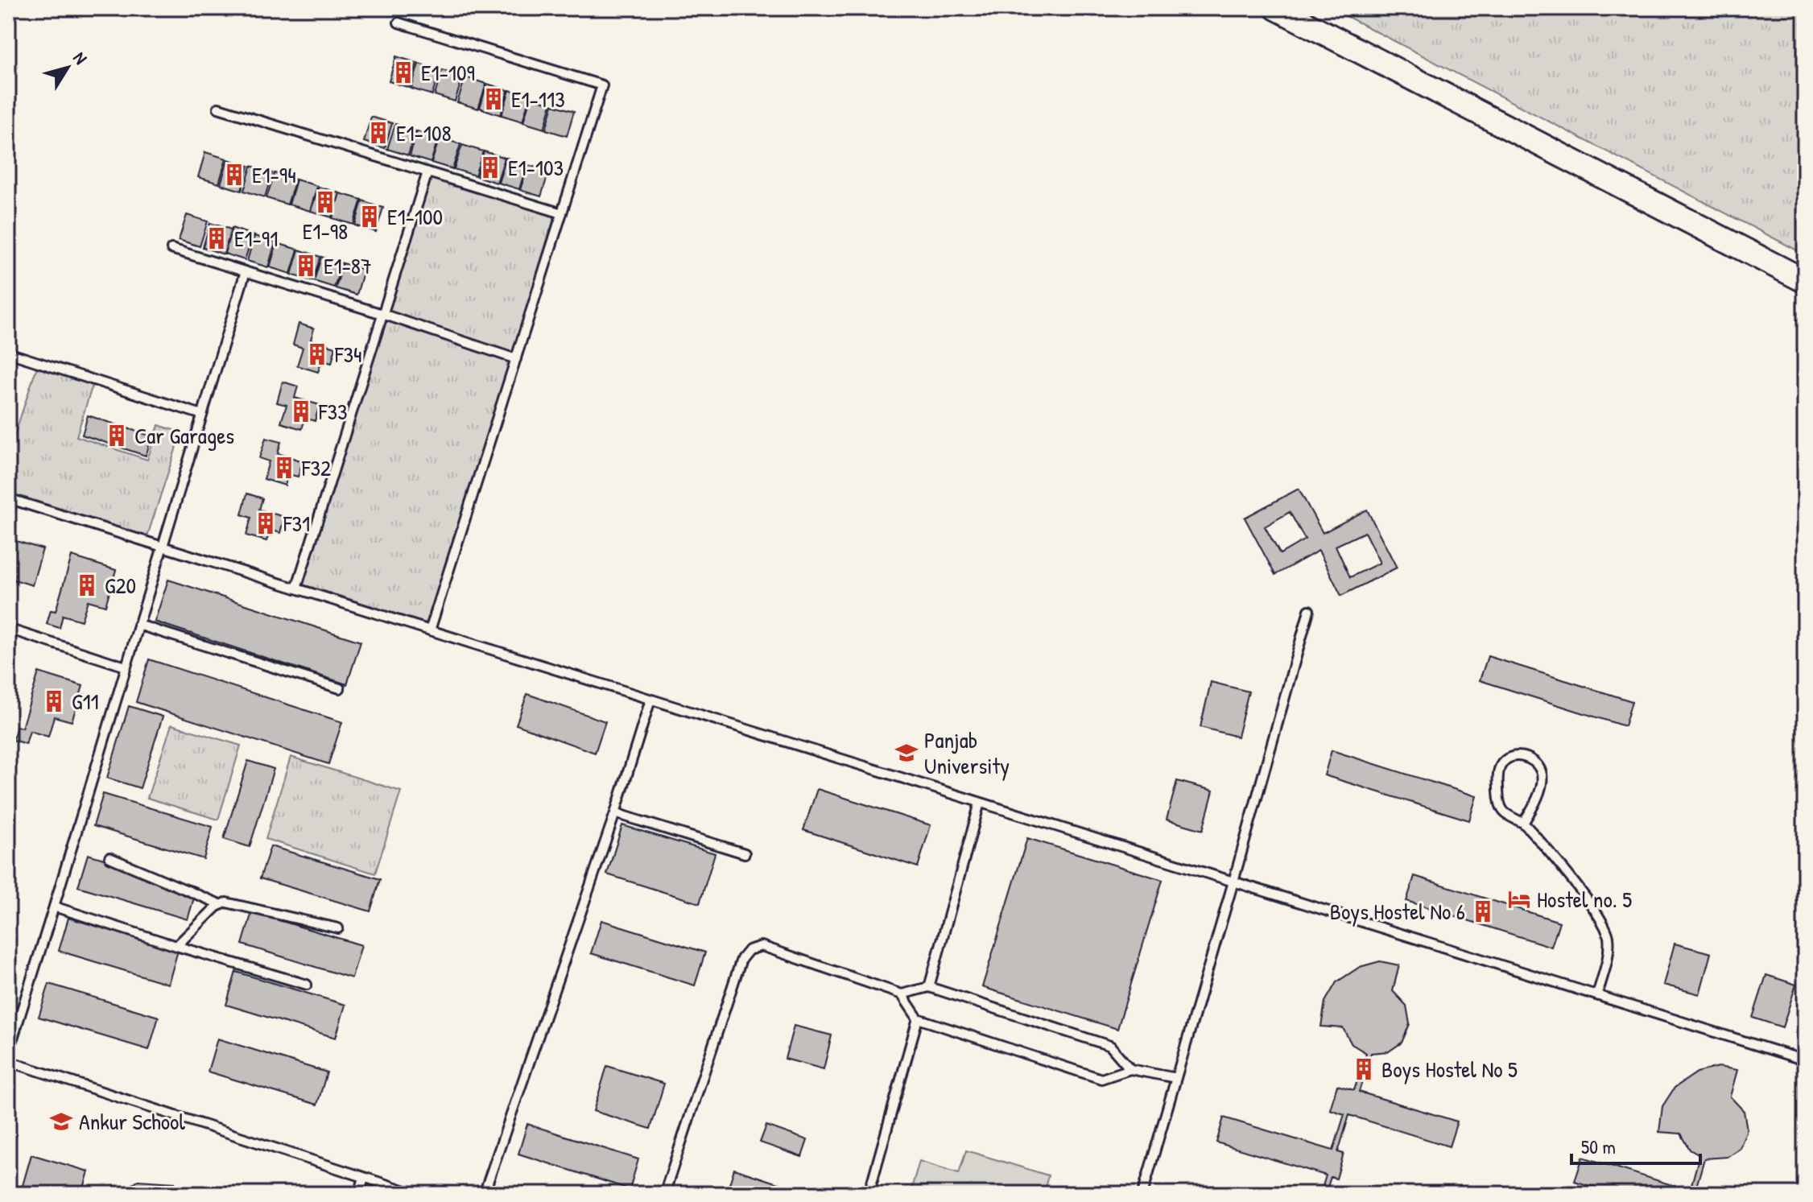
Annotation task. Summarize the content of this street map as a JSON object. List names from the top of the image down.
{
  "places": {
    "building": [
      "E1-109",
      "E1-113",
      "E1-108",
      "E1-103",
      "E1-94",
      "E1-98",
      "E1-100",
      "E1-91",
      "E1-87",
      "F34",
      "F33",
      "Car Garages",
      "F32",
      "F31",
      "G20",
      "G11",
      "Boys Hostel No 6",
      "Boys Hostel No 5"
    ],
    "school or university": ["Panjab University", "Ankur School"],
    "hotel": ["Hostel no. 5"]
  },
  "scale_bar": "50 m",
  "north": "top right"
}
